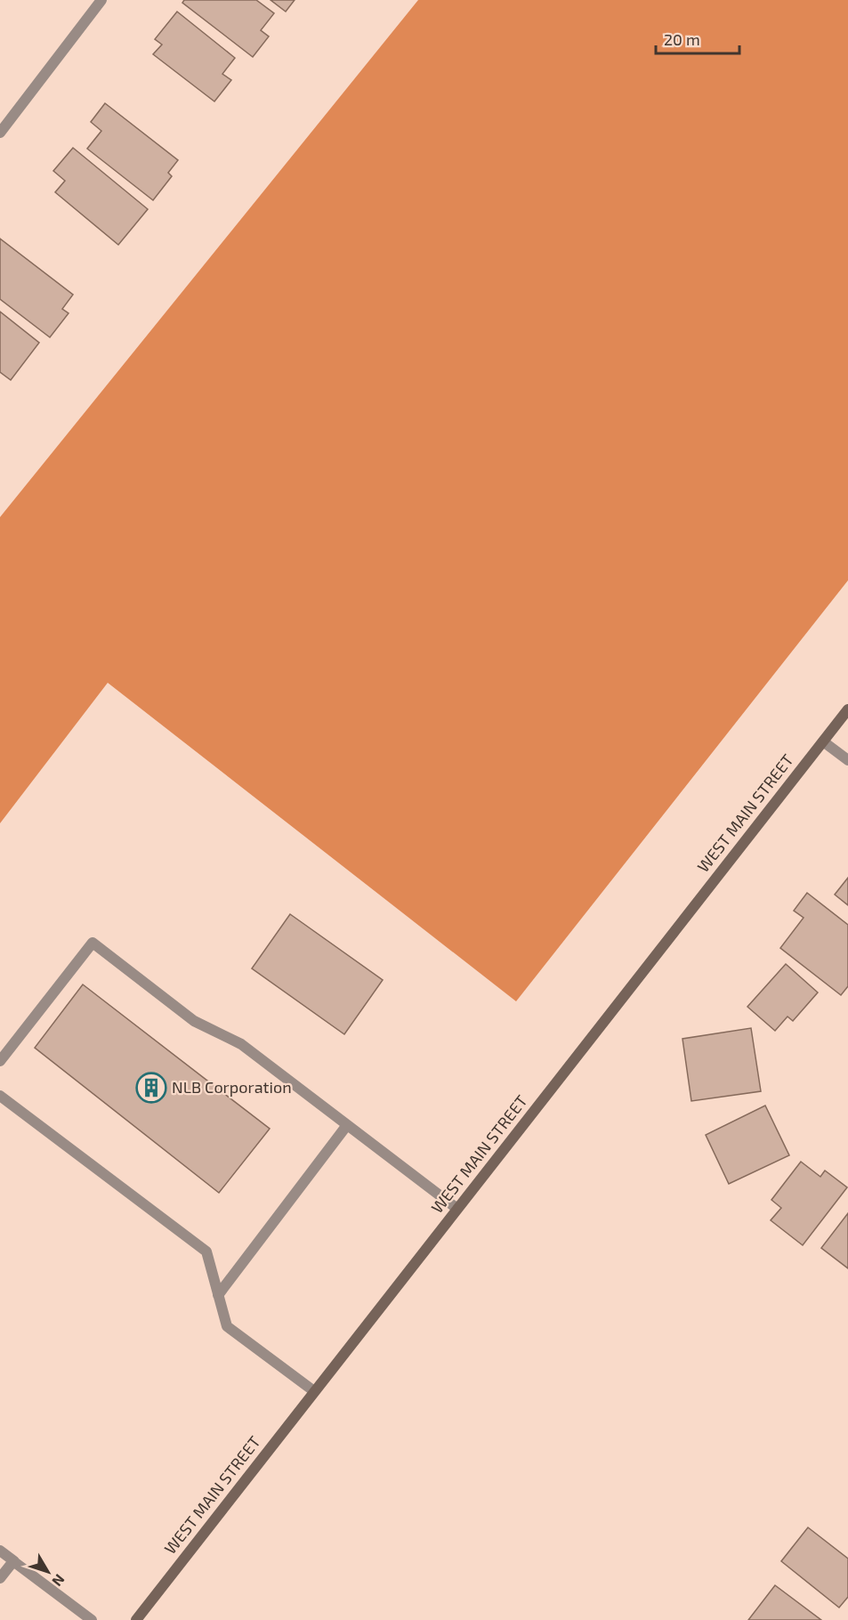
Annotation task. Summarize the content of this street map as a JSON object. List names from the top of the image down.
{
  "streets": {
    "main road": ["WEST MAIN STREET"]
  },
  "places": {
    "building": ["NLB Corporation"]
  },
  "scale_bar": "20 m",
  "north": "bottom right"
}
